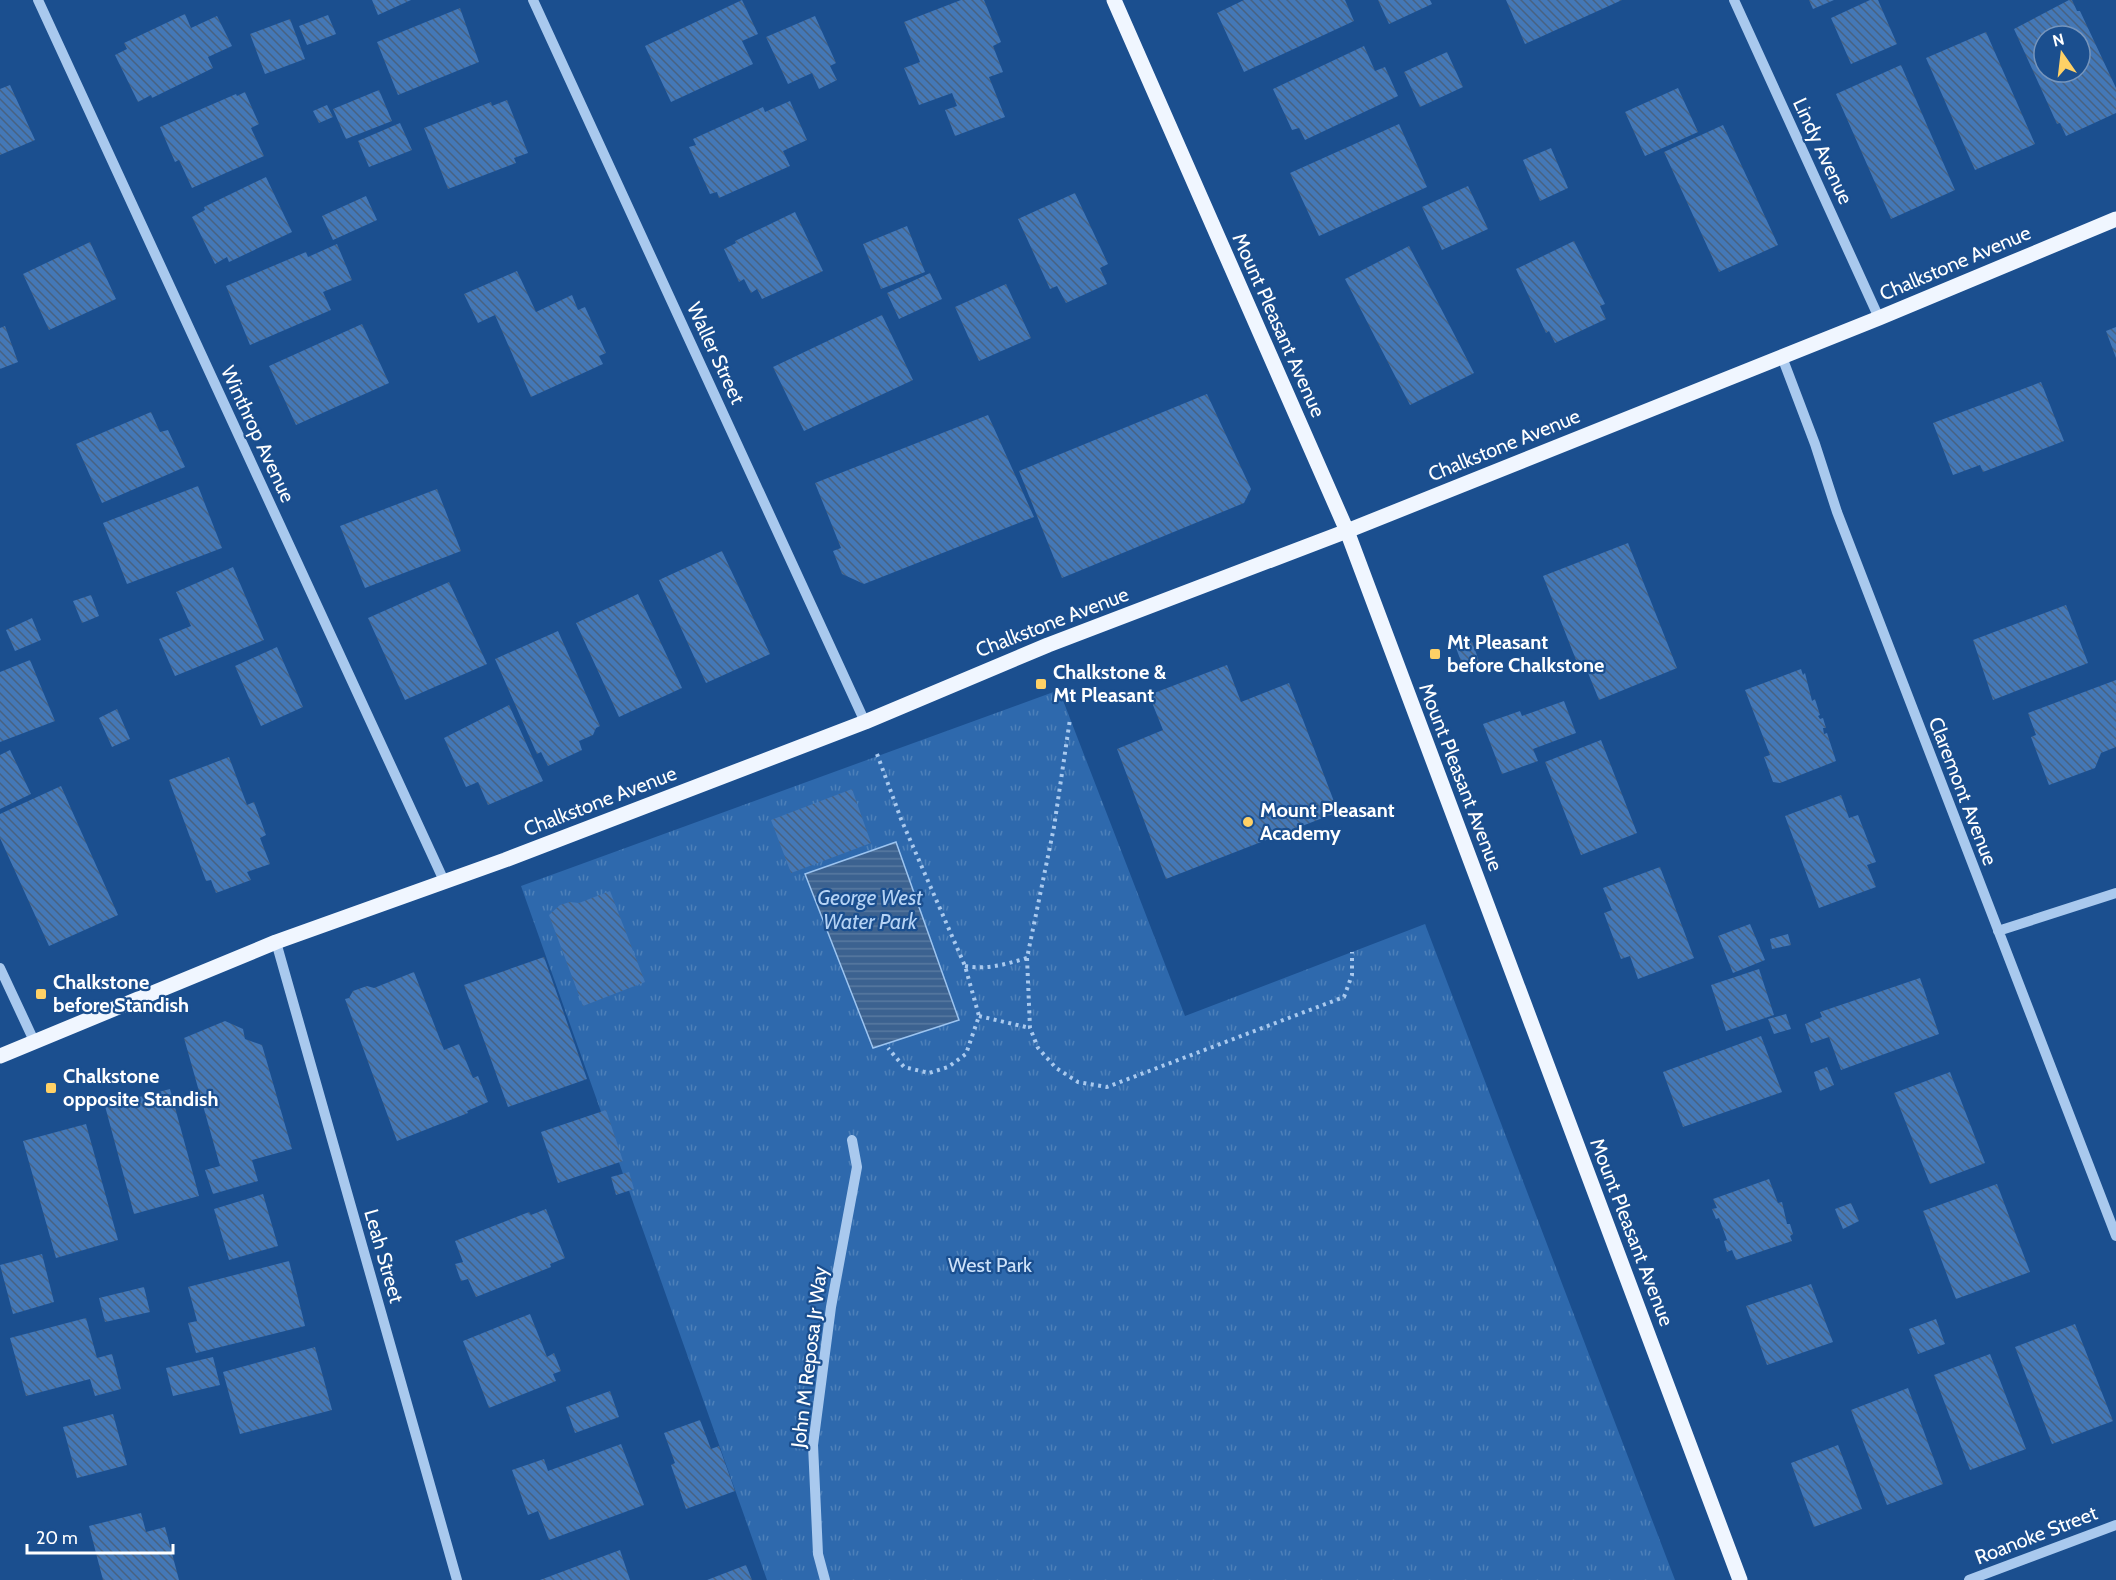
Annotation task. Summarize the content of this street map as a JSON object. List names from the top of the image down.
{
  "streets": {
    "main road": ["Chalkstone Avenue", "Mount Pleasant Avenue"],
    "street": [
      "Lindy Avenue",
      "Waller Street",
      "Winthrop Avenue",
      "Claremont Avenue",
      "Leah Street",
      "John M Reposa Jr Way",
      "Roanoke Street"
    ]
  },
  "crossings": [
    ["Lindy Avenue", "Chalkstone Avenue"],
    ["Chalkstone Avenue", "Mount Pleasant Avenue"],
    ["Chalkstone Avenue", "Waller Street"],
    ["Chalkstone Avenue", "Winthrop Avenue"],
    ["Chalkstone Avenue", "Claremont Avenue"],
    ["Chalkstone Avenue", "Leah Street"]
  ],
  "water": ["George West Water Park"],
  "parks": ["West Park"],
  "places": {
    "transit": [
      "Mt Pleasant before Chalkstone",
      "Chalkstone & Mt Pleasant",
      "Chalkstone before Standish",
      "Chalkstone opposite Standish"
    ],
    "other": ["Mount Pleasant Academy"]
  },
  "scale_bar": "20 m",
  "north": "top"
}
